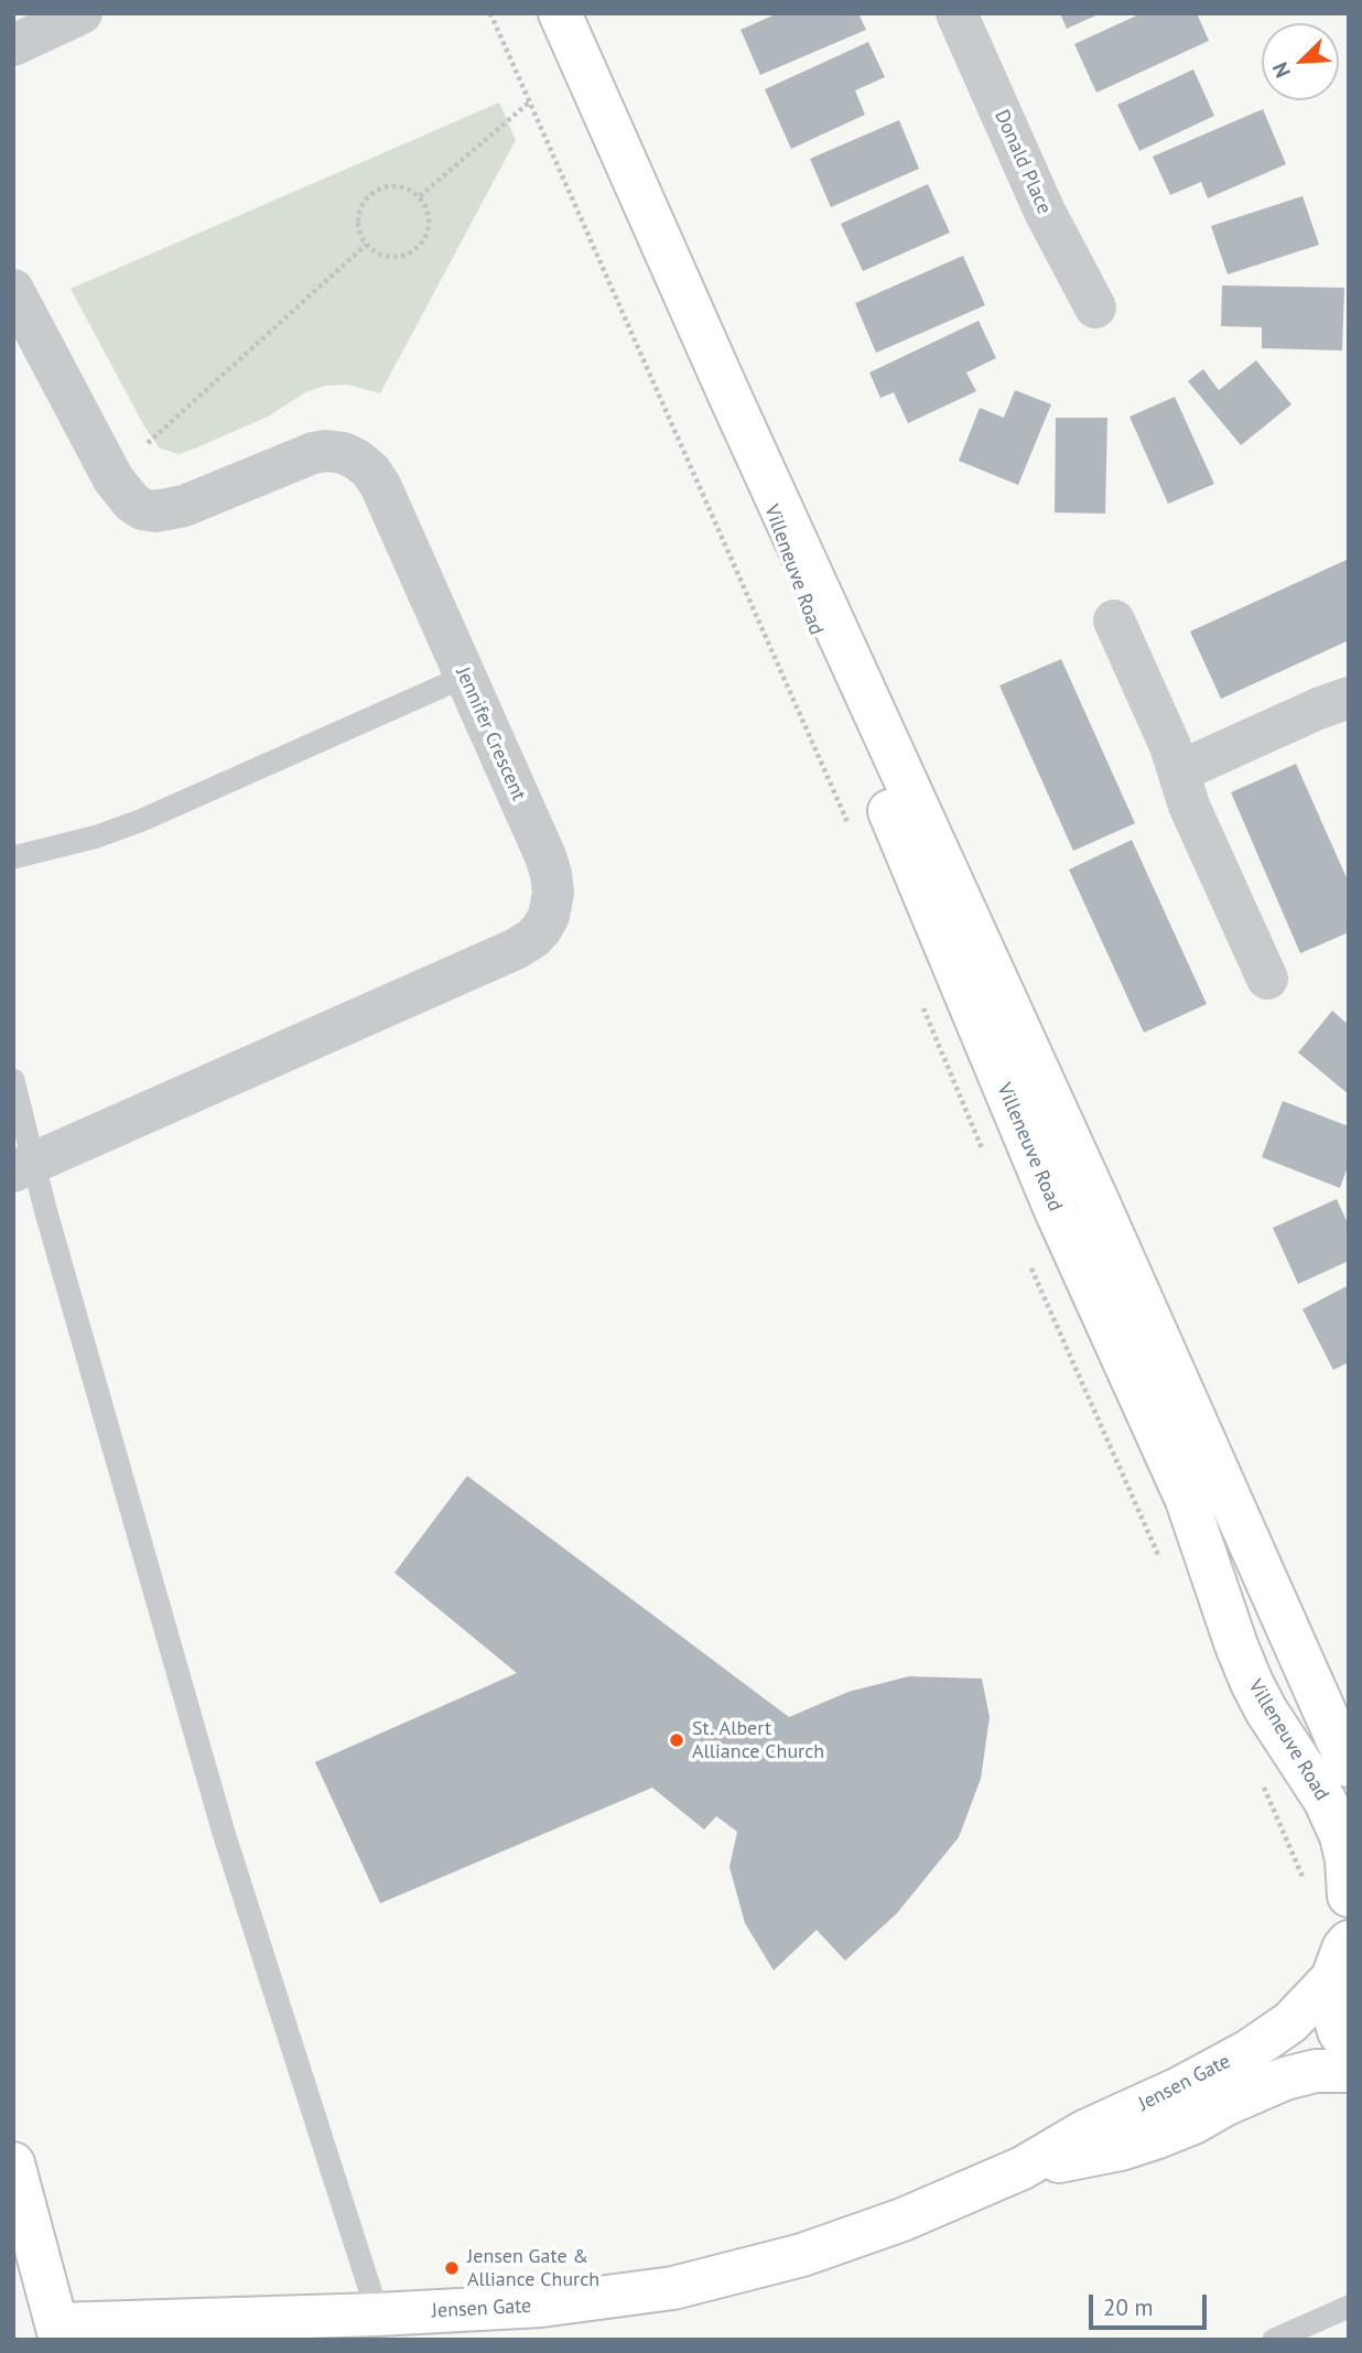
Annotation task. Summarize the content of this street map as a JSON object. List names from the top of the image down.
{
  "streets": {
    "main road": ["Villeneuve Road", "Jensen Gate"],
    "street": ["Donald Place", "Jennifer Crescent"]
  },
  "places": ["St. Albert Alliance Church", "Jensen Gate & Alliance Church"],
  "scale_bar": "20 m",
  "north": "bottom left"
}
